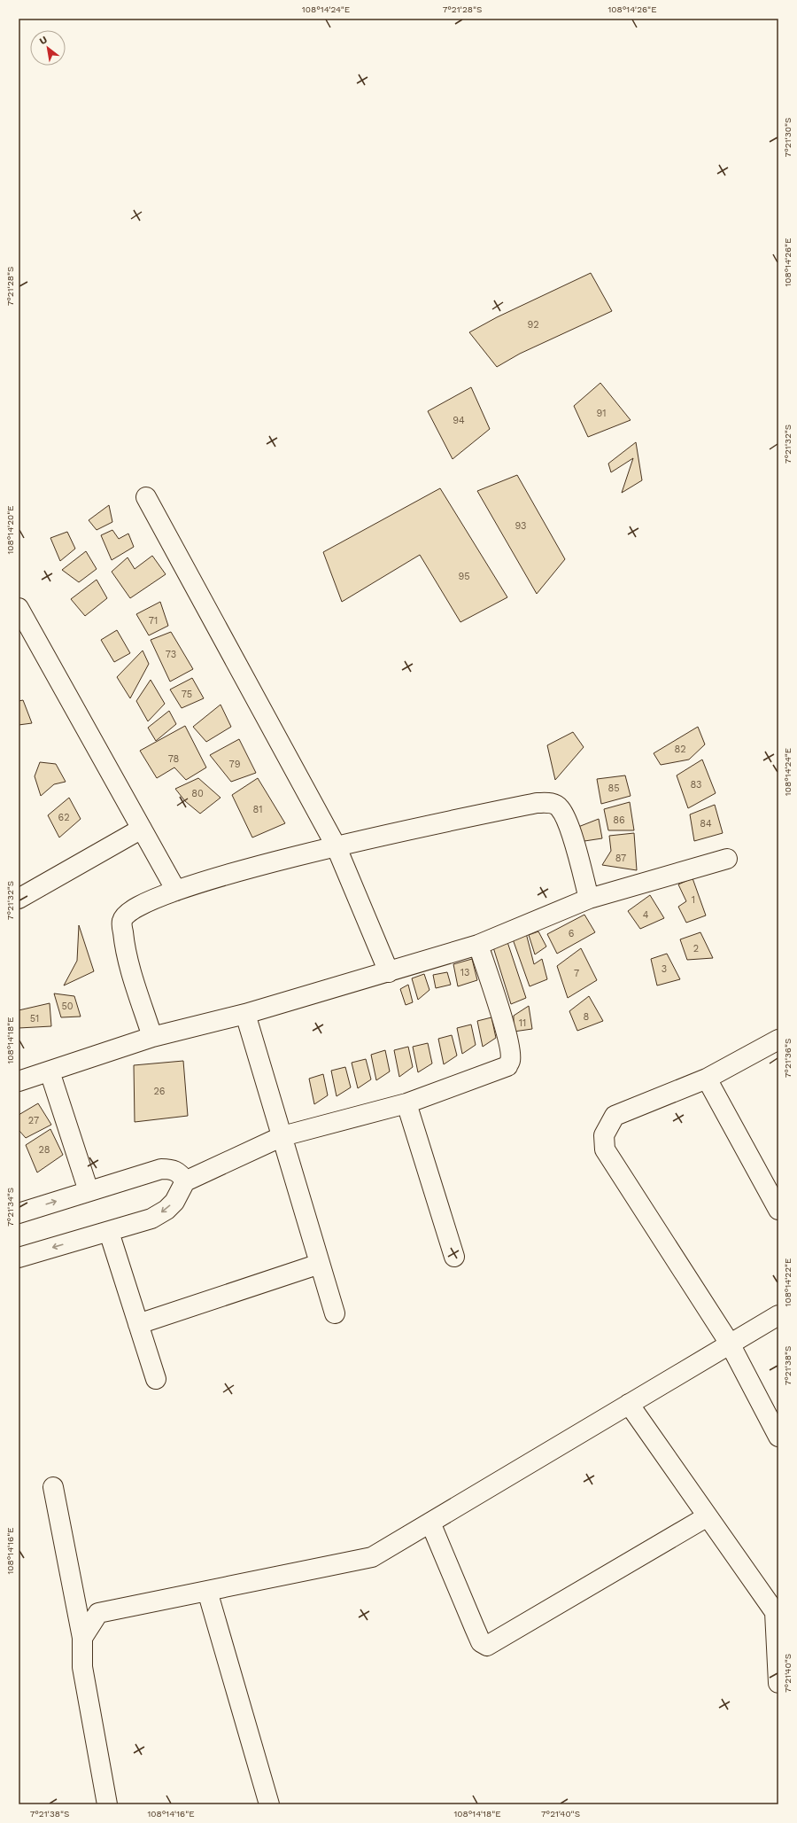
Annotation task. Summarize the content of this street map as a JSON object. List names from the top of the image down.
{
  "house_numbers": [
    "92",
    "91",
    "94",
    "93",
    "95",
    "71",
    "73",
    "75",
    "82",
    "78",
    "79",
    "83",
    "85",
    "80",
    "81",
    "62",
    "86",
    "84",
    "87",
    "1",
    "4",
    "6",
    "2",
    "3",
    "13",
    "7",
    "50",
    "8",
    "51",
    "11",
    "26",
    "27",
    "28"
  ],
  "north": "top left",
  "coordinates": [
    "108°14'24\"E",
    "7°21'28\"S",
    "108°14'26\"E",
    "7°21'30\"S",
    "7°21'32\"S",
    "108°14'20\"E",
    "108°14'18\"E",
    "7°21'36\"S",
    "7°21'34\"S",
    "108°14'22\"E",
    "7°21'38\"S",
    "108°14'16\"E",
    "7°21'40\"S"
  ]
}
